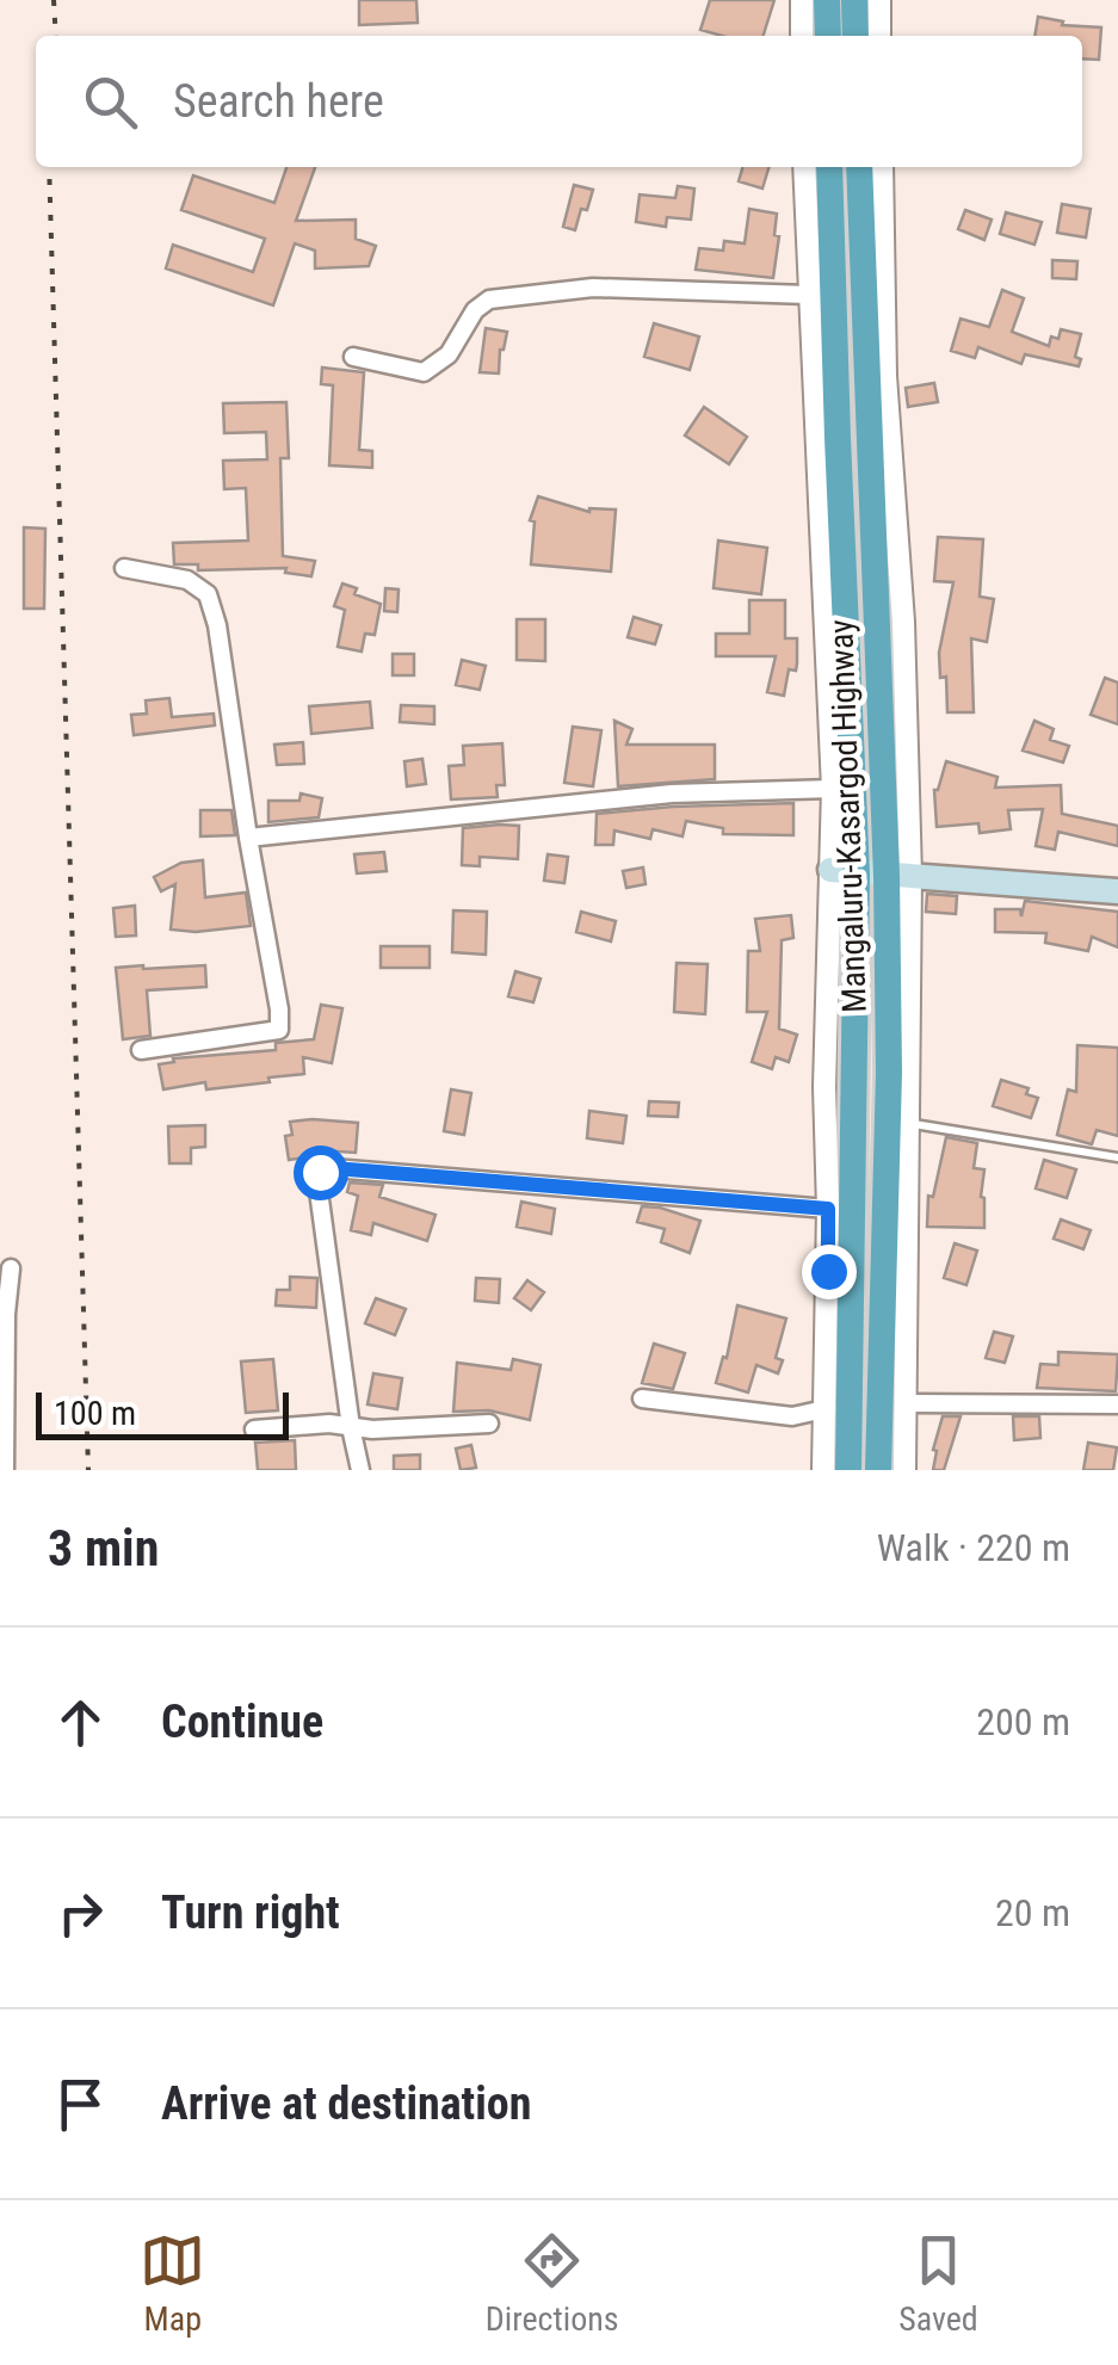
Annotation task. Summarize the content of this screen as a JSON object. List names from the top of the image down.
{
  "streets": {
    "highway": ["Mangaluru-Kasargod Highway"]
  },
  "scale_bar": "100 m",
  "page": {
    "search": "Search here",
    "scale": "100 m",
    "heading": ["3 min", "Walk · 220 m"],
    "list": [
      ["Continue", "200 m"],
      ["Turn right", "20 m"],
      "Arrive at destination"
    ],
    "nav": ["Map", "Directions", "Saved"]
  }
}
